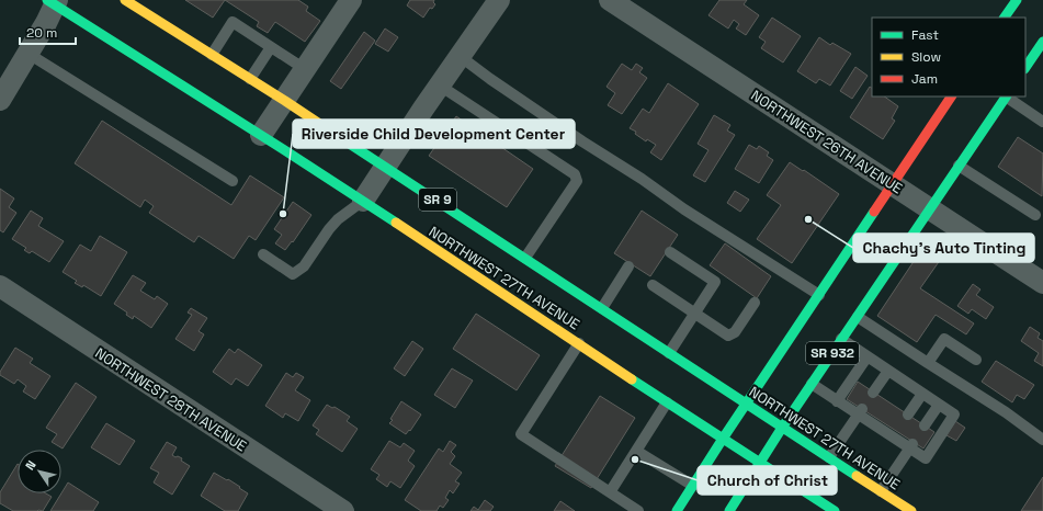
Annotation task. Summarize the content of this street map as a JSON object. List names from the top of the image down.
{
  "streets": {
    "main road": ["SR 9", "NORTHWEST 27TH AVENUE", "SR 932"],
    "street": ["NORTHWEST 26TH AVENUE", "NORTHWEST 28TH AVENUE"]
  },
  "crossings": [
    ["NORTHWEST 26TH AVENUE", "SR 932"],
    ["NORTHWEST 27TH AVENUE", "SR 932"]
  ],
  "places": ["Riverside Child Development Center", "Chachy's Auto Tinting", "Church of Christ"],
  "legend": ["Fast", "Slow", "Jam"],
  "scale_bar": "20 m",
  "north": "top left"
}
